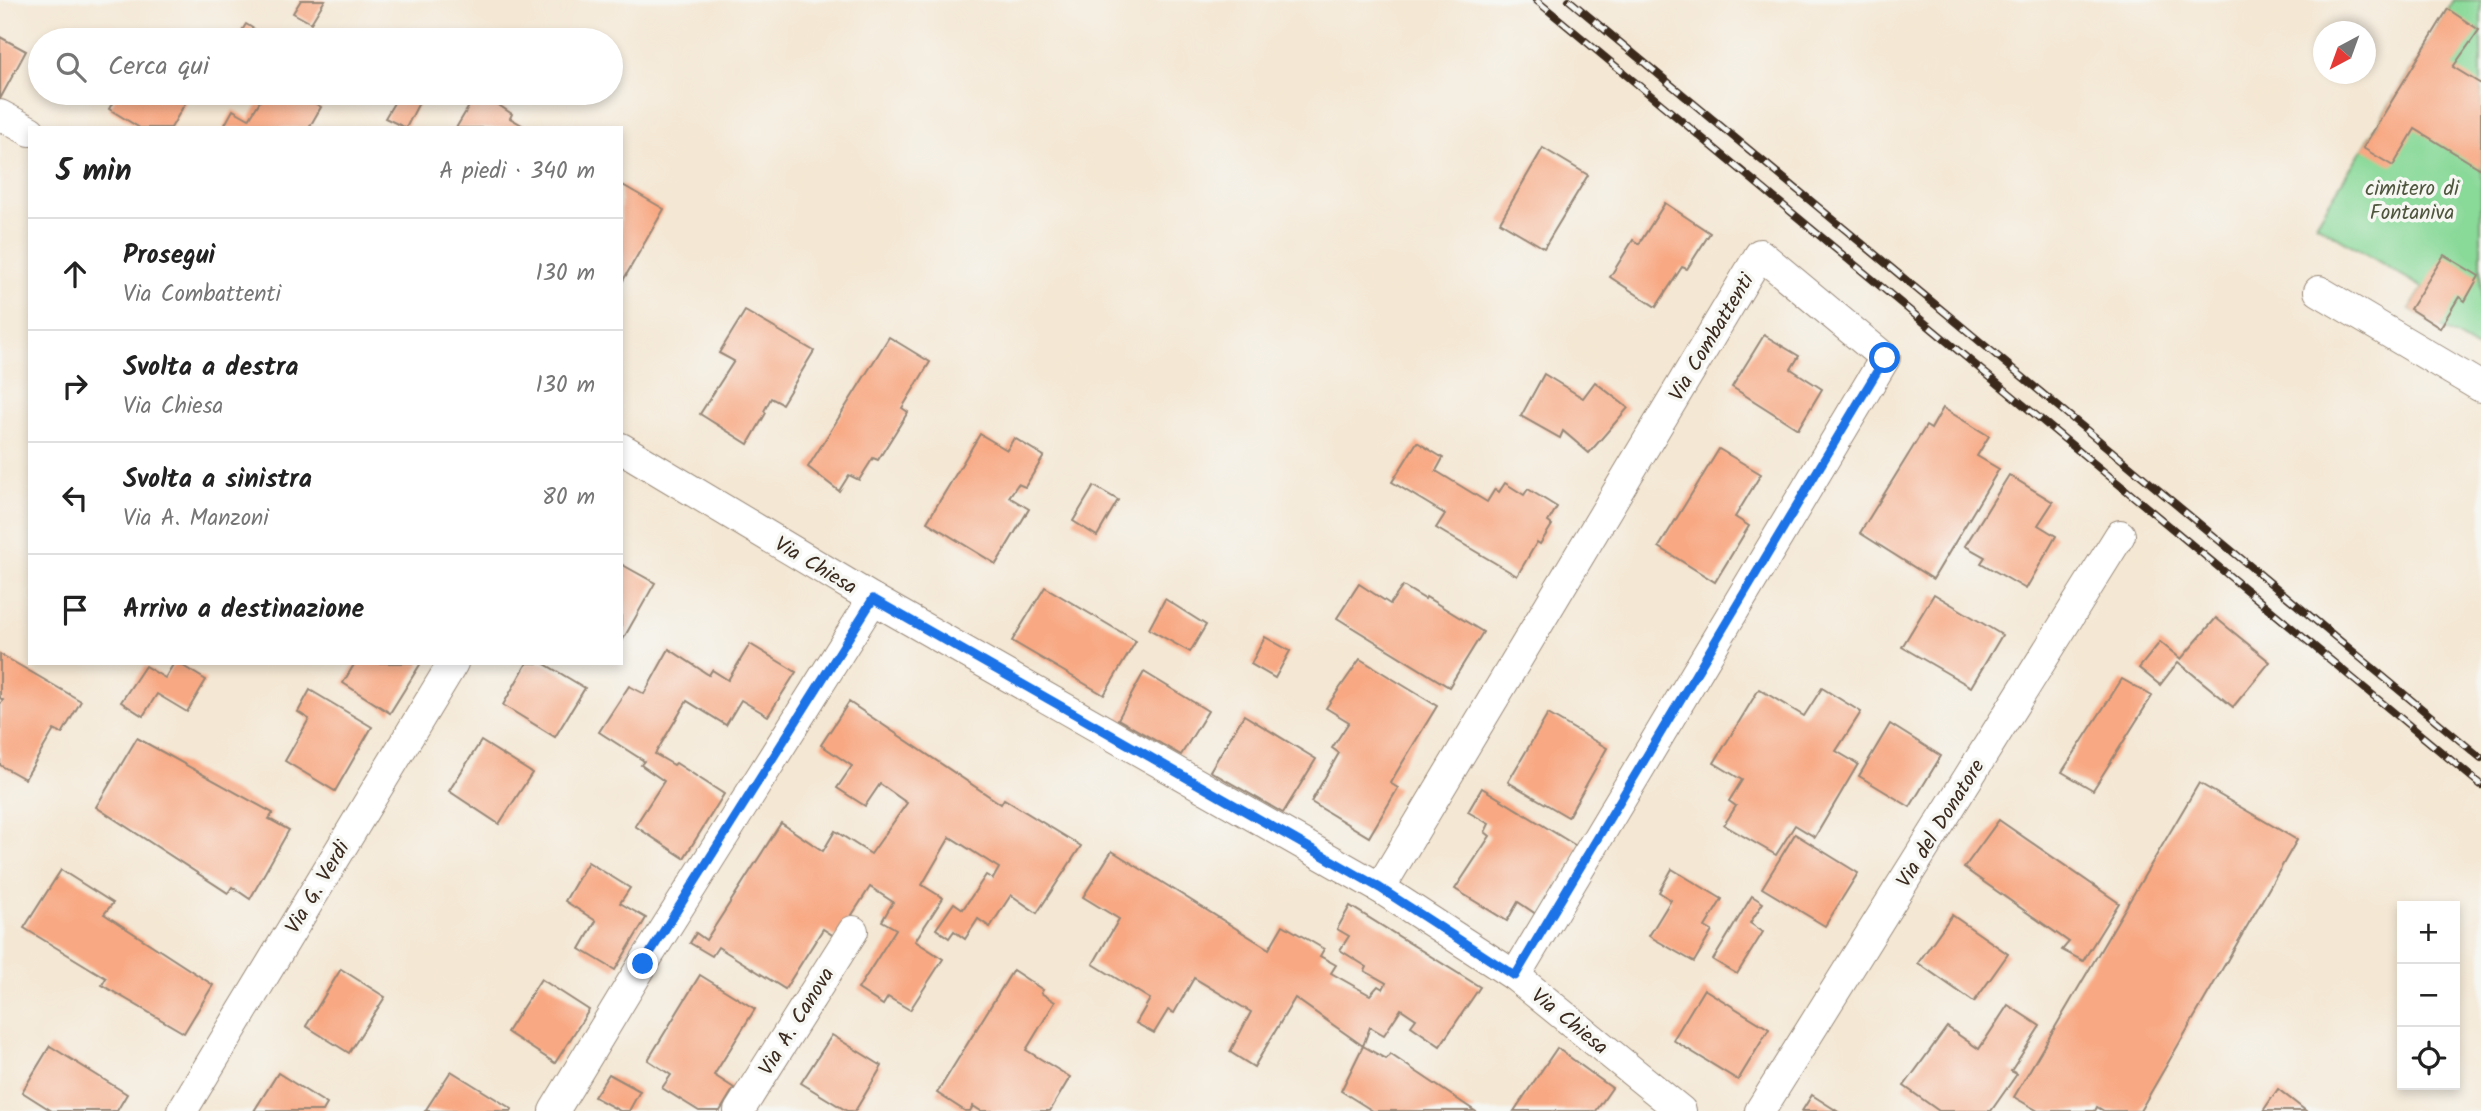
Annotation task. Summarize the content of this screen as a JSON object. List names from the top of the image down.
{
  "streets": {
    "street": [
      "Via Combattenti",
      "Via Chiesa",
      "Via del Donatore",
      "Via G. Verdi",
      "Via A. Canova"
    ]
  },
  "crossings": [
    ["Via Combattenti", "Via Chiesa"]
  ],
  "parks": ["cimitero di Fontaniva"],
  "north": "bottom left",
  "page": {
    "search": "Cerca qui",
    "heading": ["5 min", "A piedi · 340 m"],
    "list": [
      ["Prosegui", "Via Combattenti", "130 m"],
      ["Svolta a destra", "Via Chiesa", "130 m"],
      ["Svolta a sinistra", "Via A. Manzoni", "80 m"],
      "Arrivo a destinazione"
    ],
    "map_buttons": ["+", "−"]
  }
}
